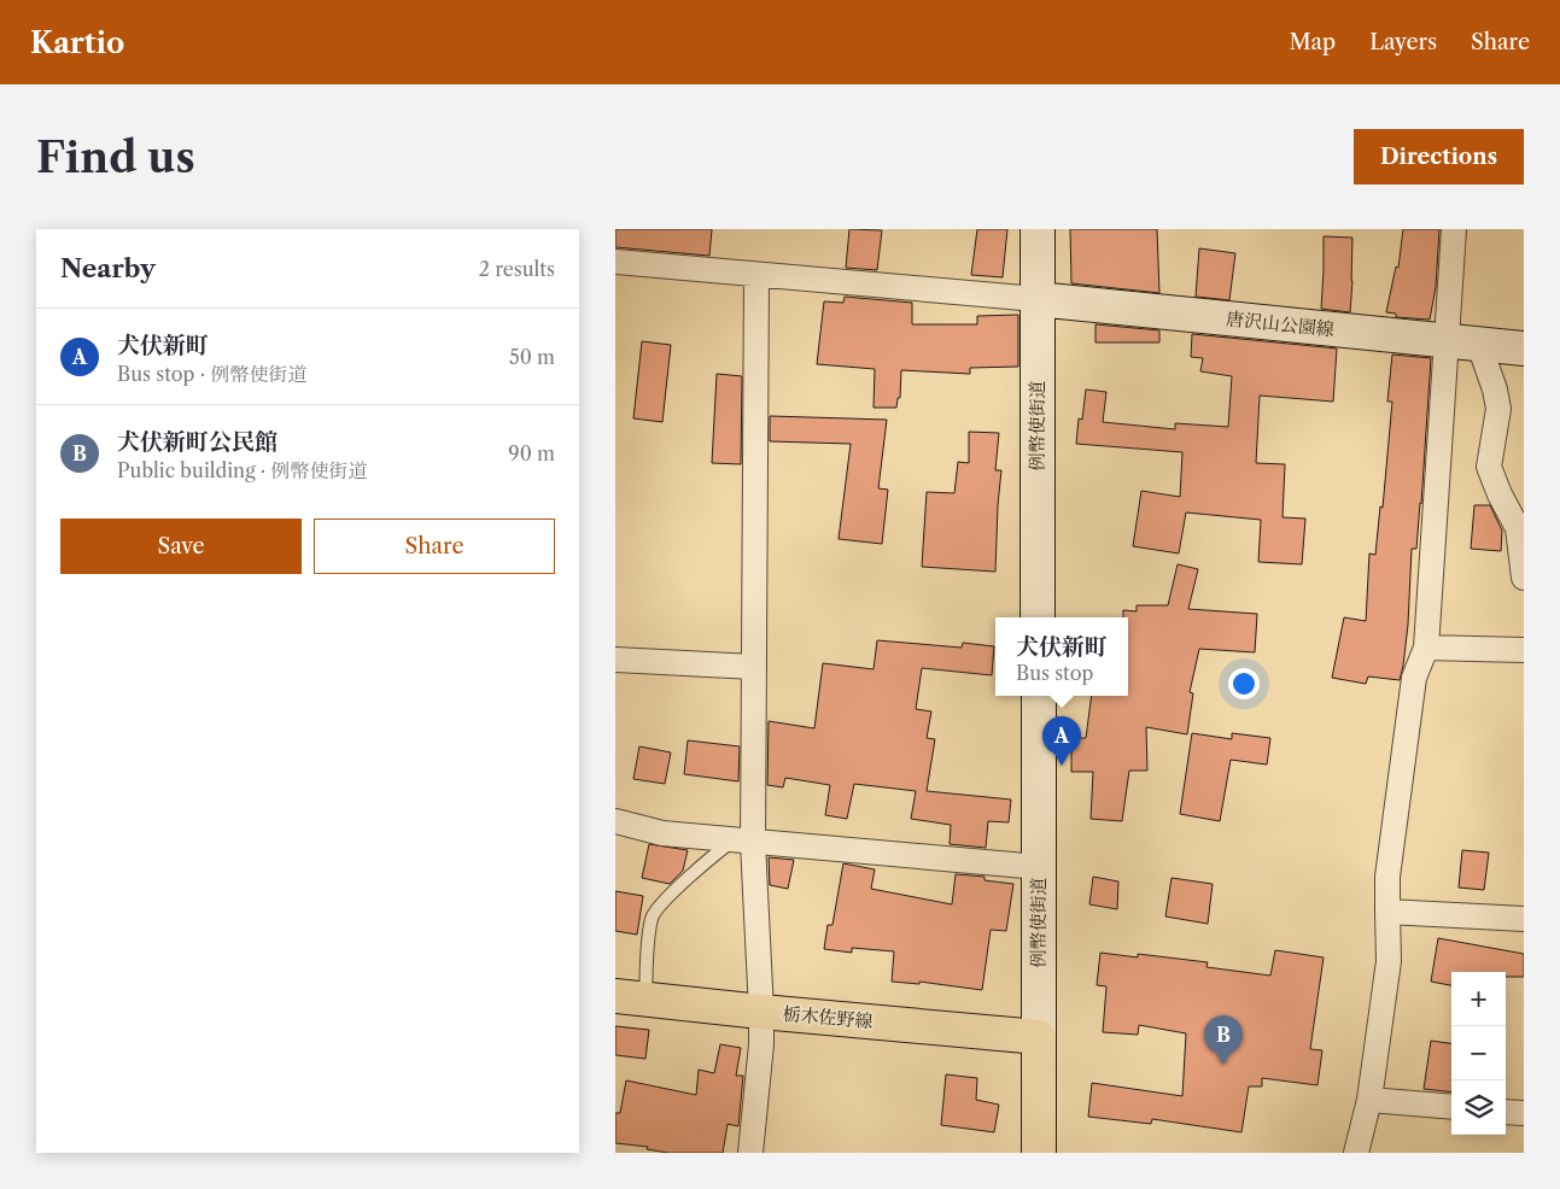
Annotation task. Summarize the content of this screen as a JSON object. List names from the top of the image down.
{
  "streets": {
    "main road": ["唐沢山公園線", "例幣使街道", "栃木佐野線"]
  },
  "crossings": [
    ["唐沢山公園線", "例幣使街道"],
    ["例幣使街道", "栃木佐野線"]
  ],
  "page": {
    "header": "Kartio",
    "nav": ["Map", "Layers", "Share"],
    "buttons": [
      "Directions",
      ["Save", "Share"]
    ],
    "title": "Find us",
    "heading": ["Nearby", "2 results"],
    "list": [
      {
        "mark": "A",
        "name": "犬伏新町",
        "note": "Bus stop · 例幣使街道",
        "value": "50 m"
      },
      {
        "mark": "B",
        "name": "犬伏新町公民館",
        "note": "Public building · 例幣使街道",
        "value": "90 m"
      }
    ],
    "popup": ["犬伏新町", "Bus stop"],
    "pins": ["A", "B"],
    "map_buttons": ["+", "−"]
  }
}
